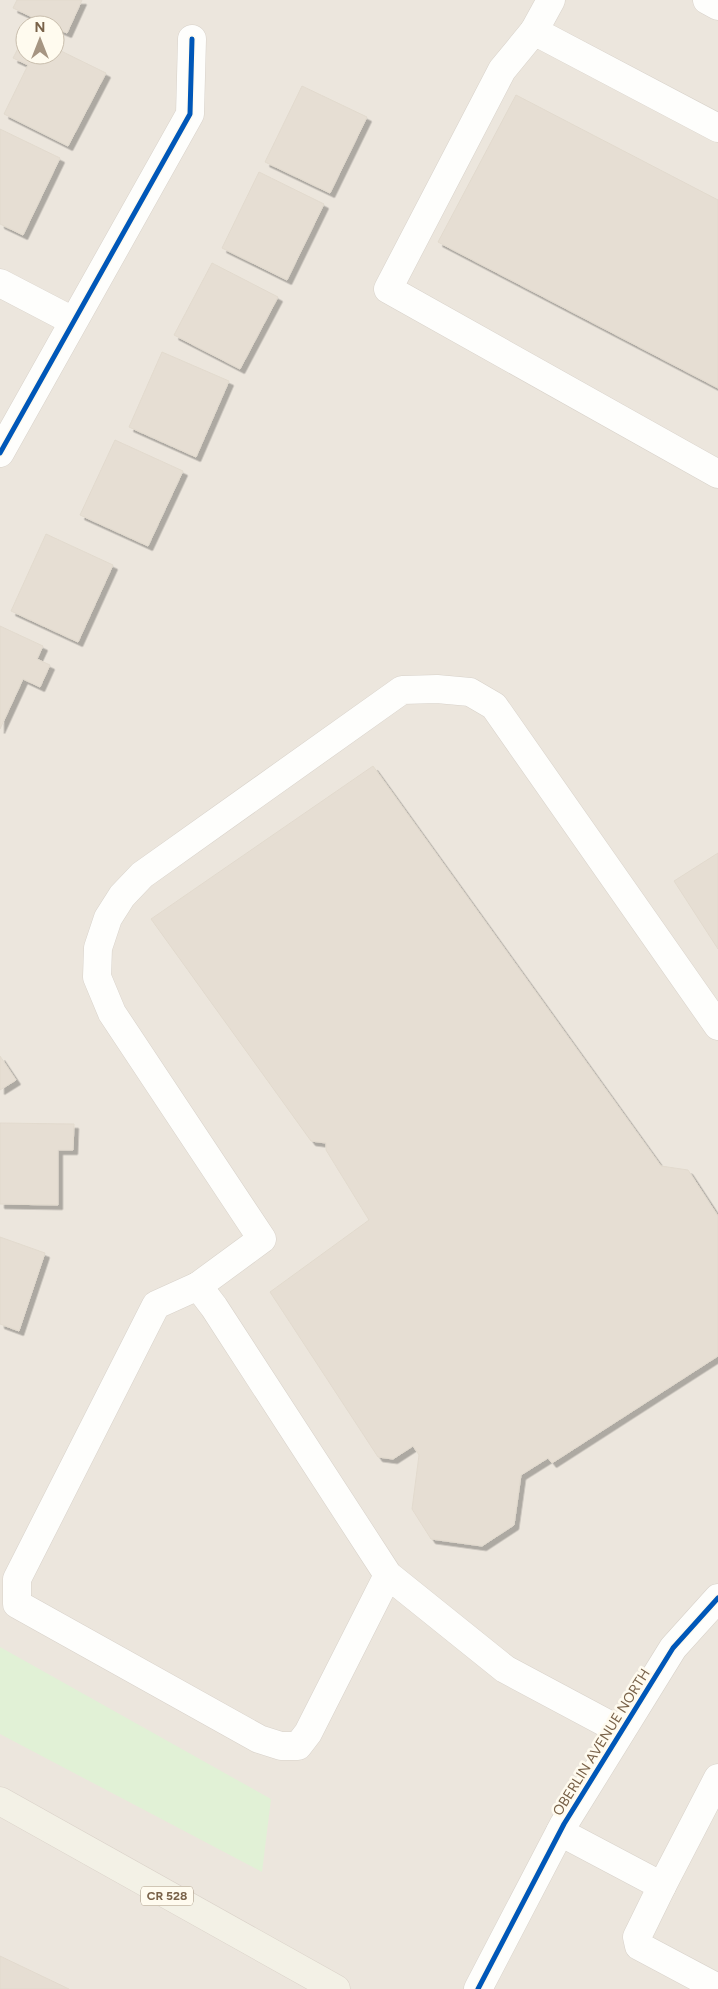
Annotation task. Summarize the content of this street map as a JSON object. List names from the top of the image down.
{
  "streets": {
    "main road": ["CR 528"],
    "street": ["OBERLIN AVENUE NORTH"]
  },
  "north": "top"
}
